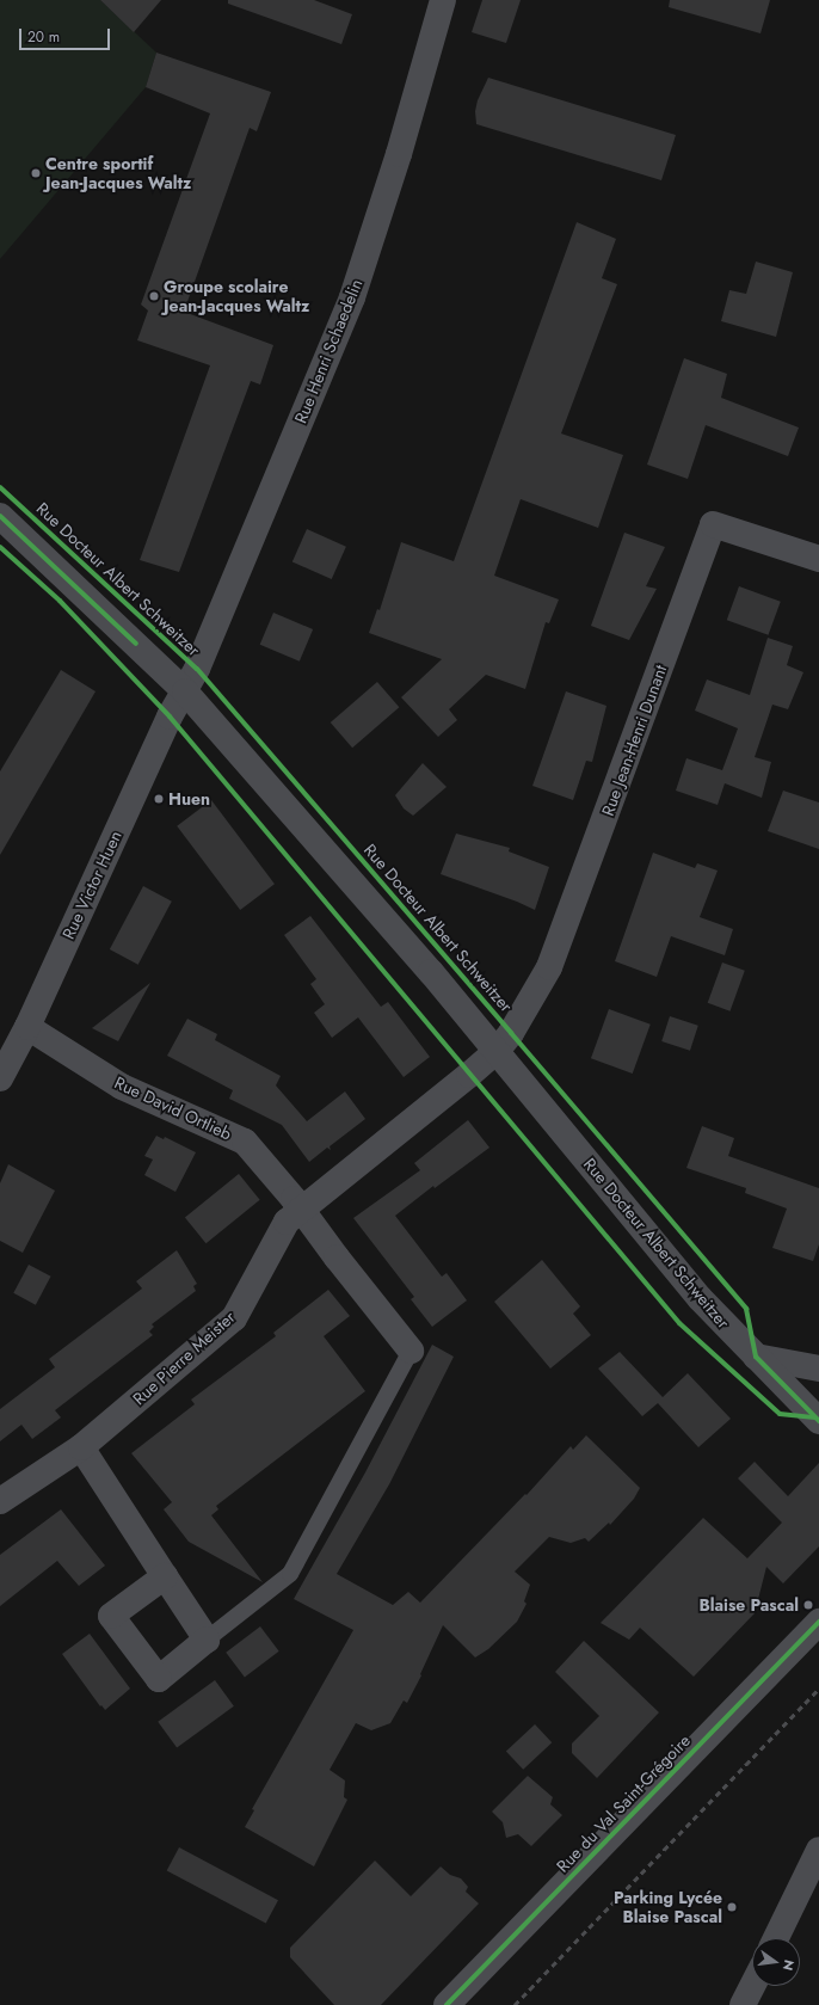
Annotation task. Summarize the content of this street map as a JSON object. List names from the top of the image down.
{
  "streets": {
    "street": [
      "Rue Henri Schaedelin",
      "Rue Docteur Albert Schweitzer",
      "Rue Jean-Henri Dunant",
      "Rue Victor Huen",
      "Rue David Ortlieb",
      "Rue Pierre Meister",
      "Rue du Val Saint-Grégoire"
    ]
  },
  "crossings": [
    ["Rue Henri Schaedelin", "Rue Docteur Albert Schweitzer"],
    ["Rue Henri Schaedelin", "Rue Victor Huen"],
    ["Rue Docteur Albert Schweitzer", "Rue Jean-Henri Dunant"],
    ["Rue Docteur Albert Schweitzer", "Rue Victor Huen"],
    ["Rue Docteur Albert Schweitzer", "Rue Pierre Meister"],
    ["Rue Jean-Henri Dunant", "Rue Pierre Meister"],
    ["Rue Victor Huen", "Rue David Ortlieb"],
    ["Rue David Ortlieb", "Rue Pierre Meister"]
  ],
  "places": [
    "Centre sportif Jean-Jacques Waltz",
    "Groupe scolaire Jean-Jacques Waltz",
    "Huen",
    "Blaise Pascal",
    "Parking Lycée Blaise Pascal"
  ],
  "scale_bar": "20 m",
  "north": "right"
}
